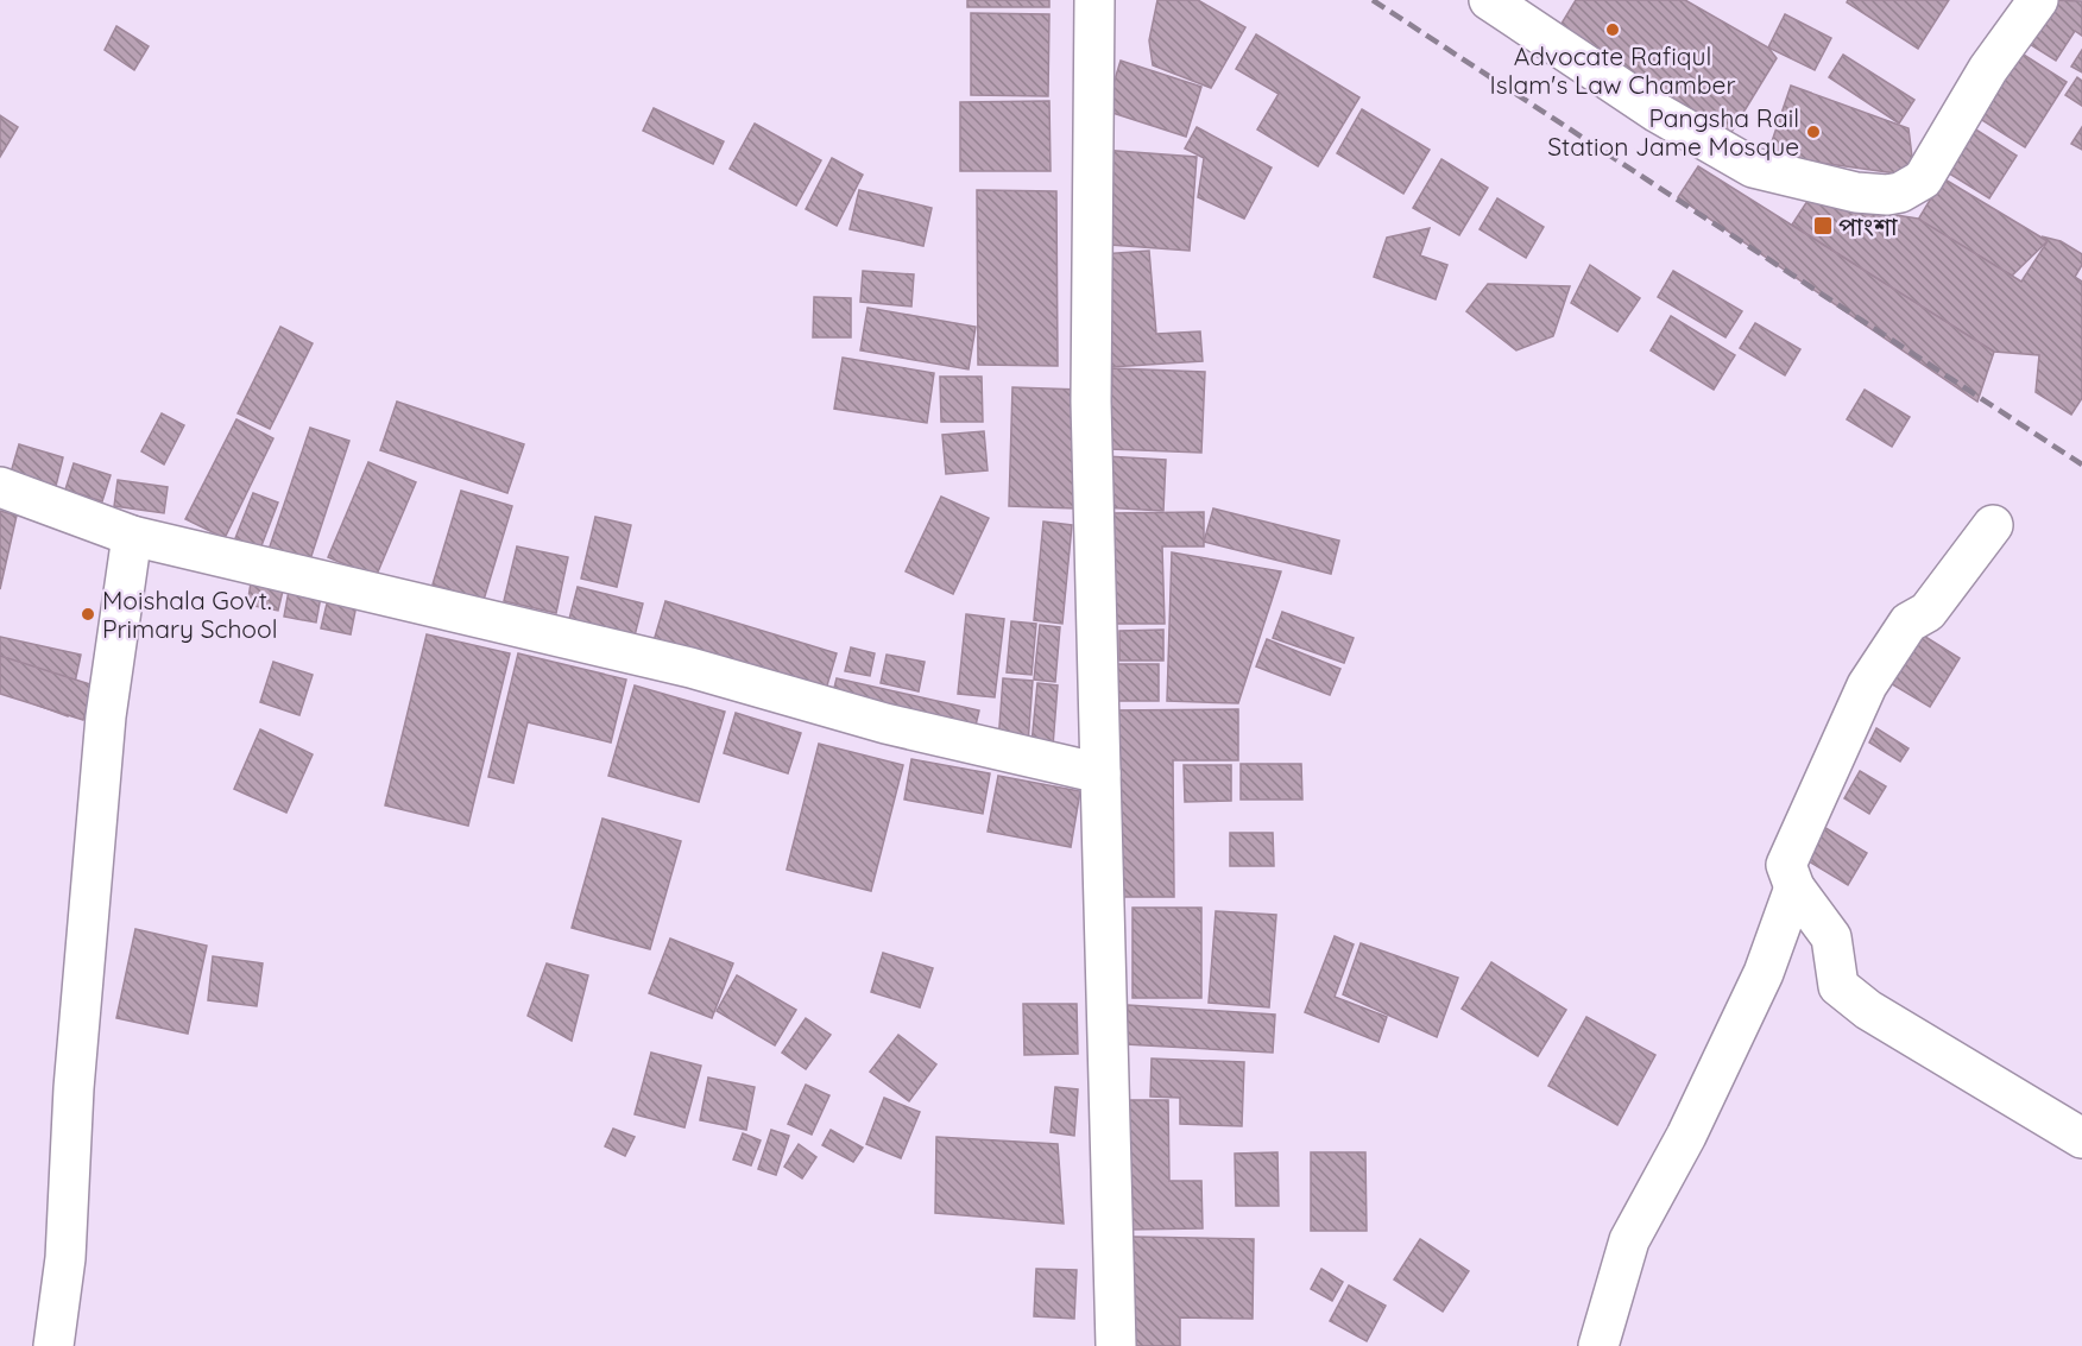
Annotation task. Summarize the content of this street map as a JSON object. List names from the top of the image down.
{
  "places": {
    "other": ["Advocate Rafiqul Islam's Law Chamber", "Pangsha Rail Station Jame Mosque", "Moishala Govt. Primary School"],
    "transit": ["পাংশা"]
  }
}
